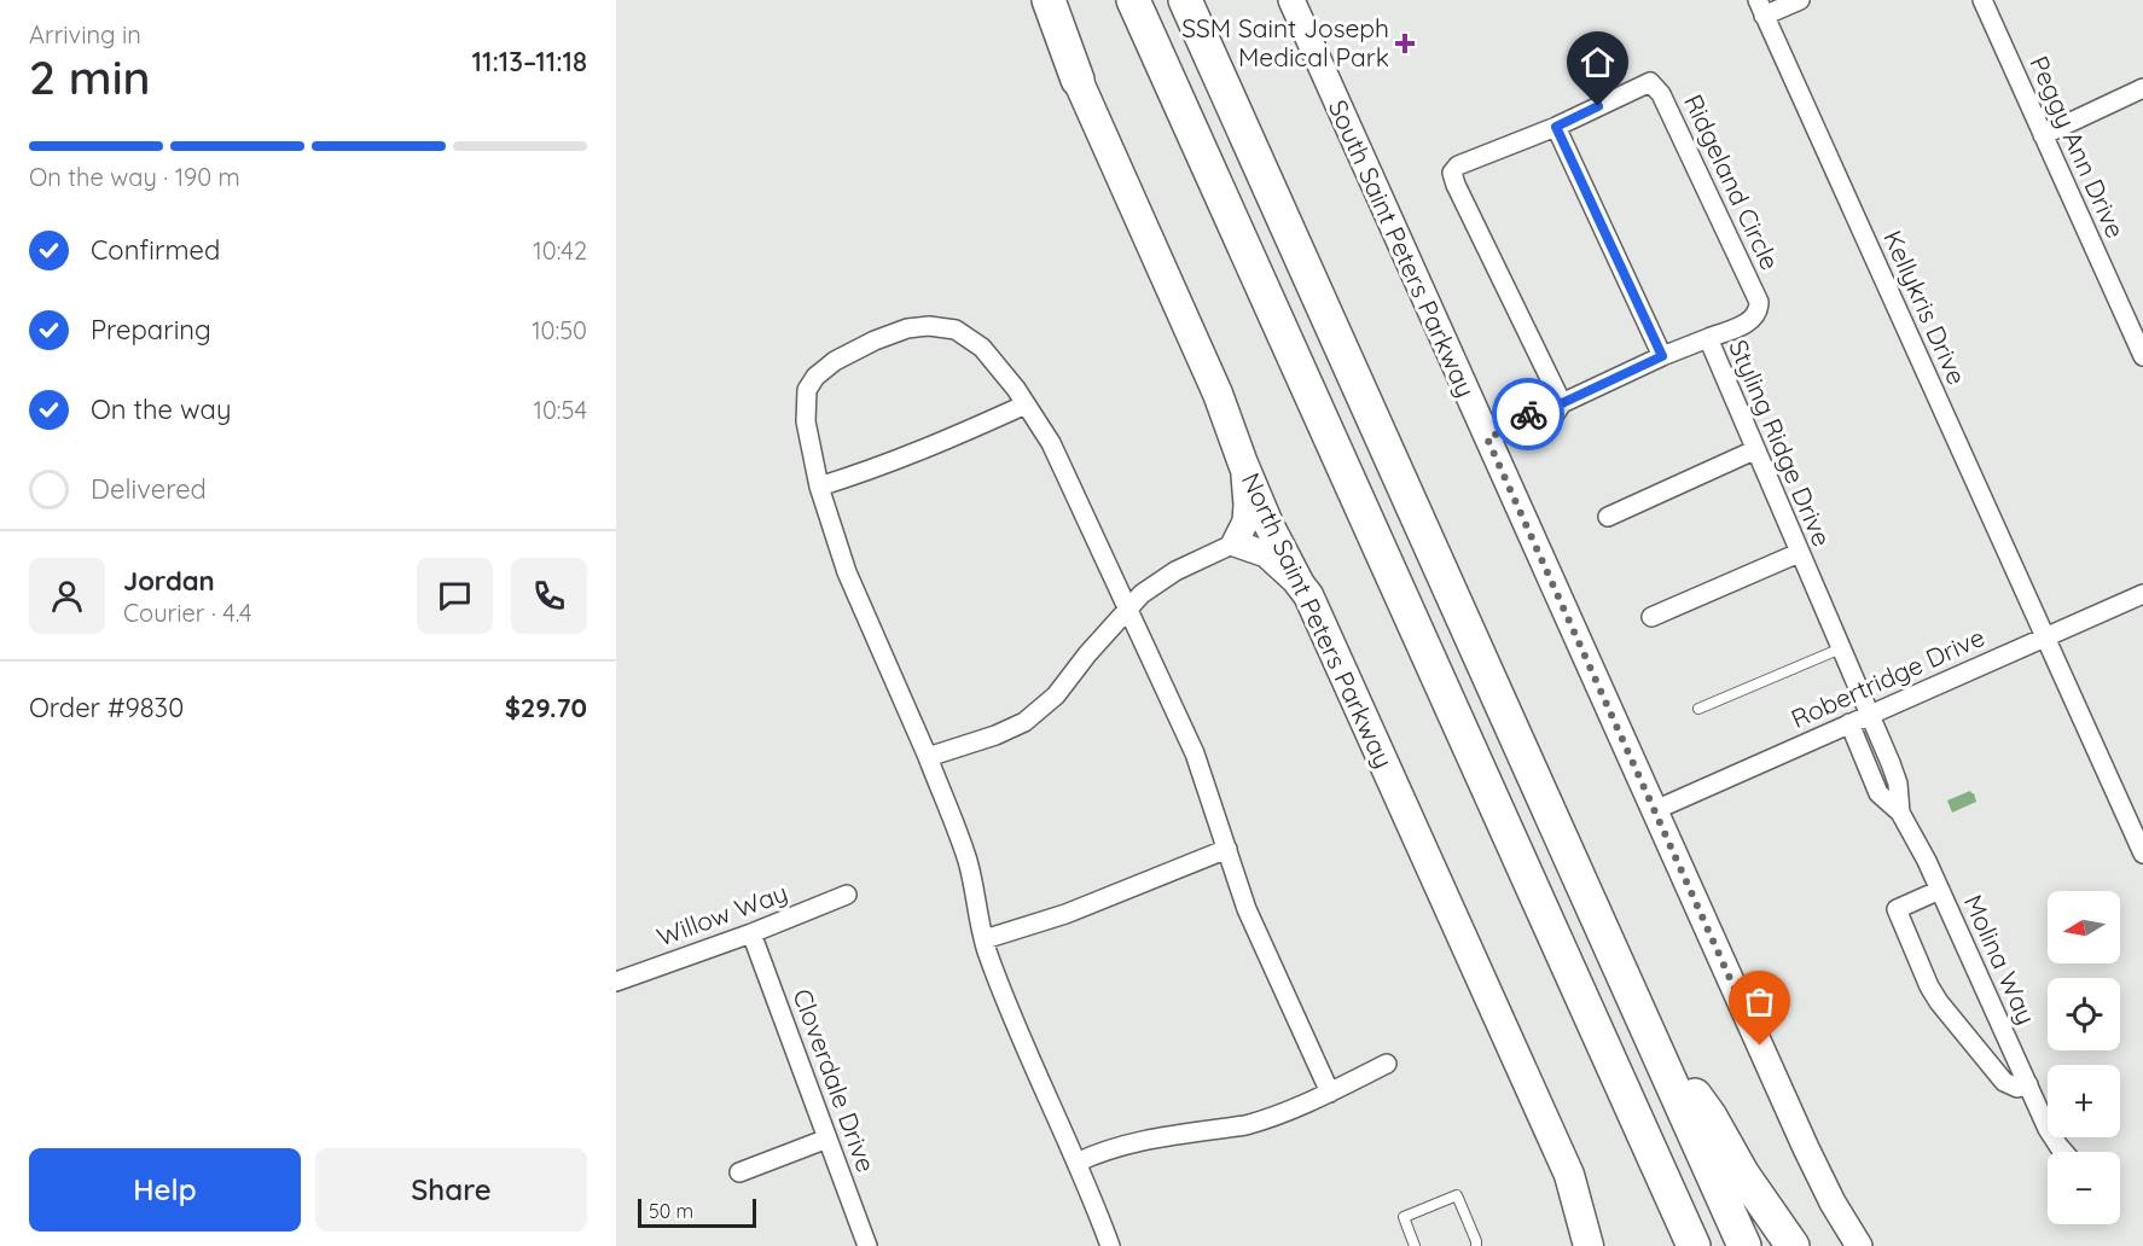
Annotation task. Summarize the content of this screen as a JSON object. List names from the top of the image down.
{
  "streets": {
    "main road": ["South Saint Peters Parkway", "North Saint Peters Parkway"],
    "street": [
      "Peggy Ann Drive",
      "Ridgeland Circle",
      "Kellykris Drive",
      "Styling Ridge Drive",
      "Robertridge Drive",
      "Willow Way",
      "Molina Way",
      "Cloverdale Drive"
    ]
  },
  "crossings": [
    ["Ridgeland Circle", "Styling Ridge Drive"],
    ["South Saint Peters Parkway", "Styling Ridge Drive"],
    ["South Saint Peters Parkway", "Robertridge Drive"],
    ["Kellykris Drive", "Robertridge Drive"],
    ["Styling Ridge Drive", "Robertridge Drive"],
    ["Styling Ridge Drive", "Molina Way"],
    ["Robertridge Drive", "Molina Way"],
    ["Willow Way", "Cloverdale Drive"]
  ],
  "places": {
    "health": ["SSM Saint Joseph Medical Park"]
  },
  "scale_bar": "50 m",
  "north": "left",
  "page": {
    "heading": ["2 min", "Arriving in", "11:13–11:18"],
    "panel": [
      "Jordan",
      "Courier · 4.4",
      "Order #9830",
      "$29.70"
    ],
    "bar": "On the way · 190 m",
    "list": [
      ["Confirmed", "10:42"],
      ["Preparing", "10:50"],
      ["On the way", "10:54"],
      "Delivered"
    ],
    "map_buttons": ["+", "−"],
    "buttons": ["Help", "Share"],
    "scale": "50 m"
  }
}
